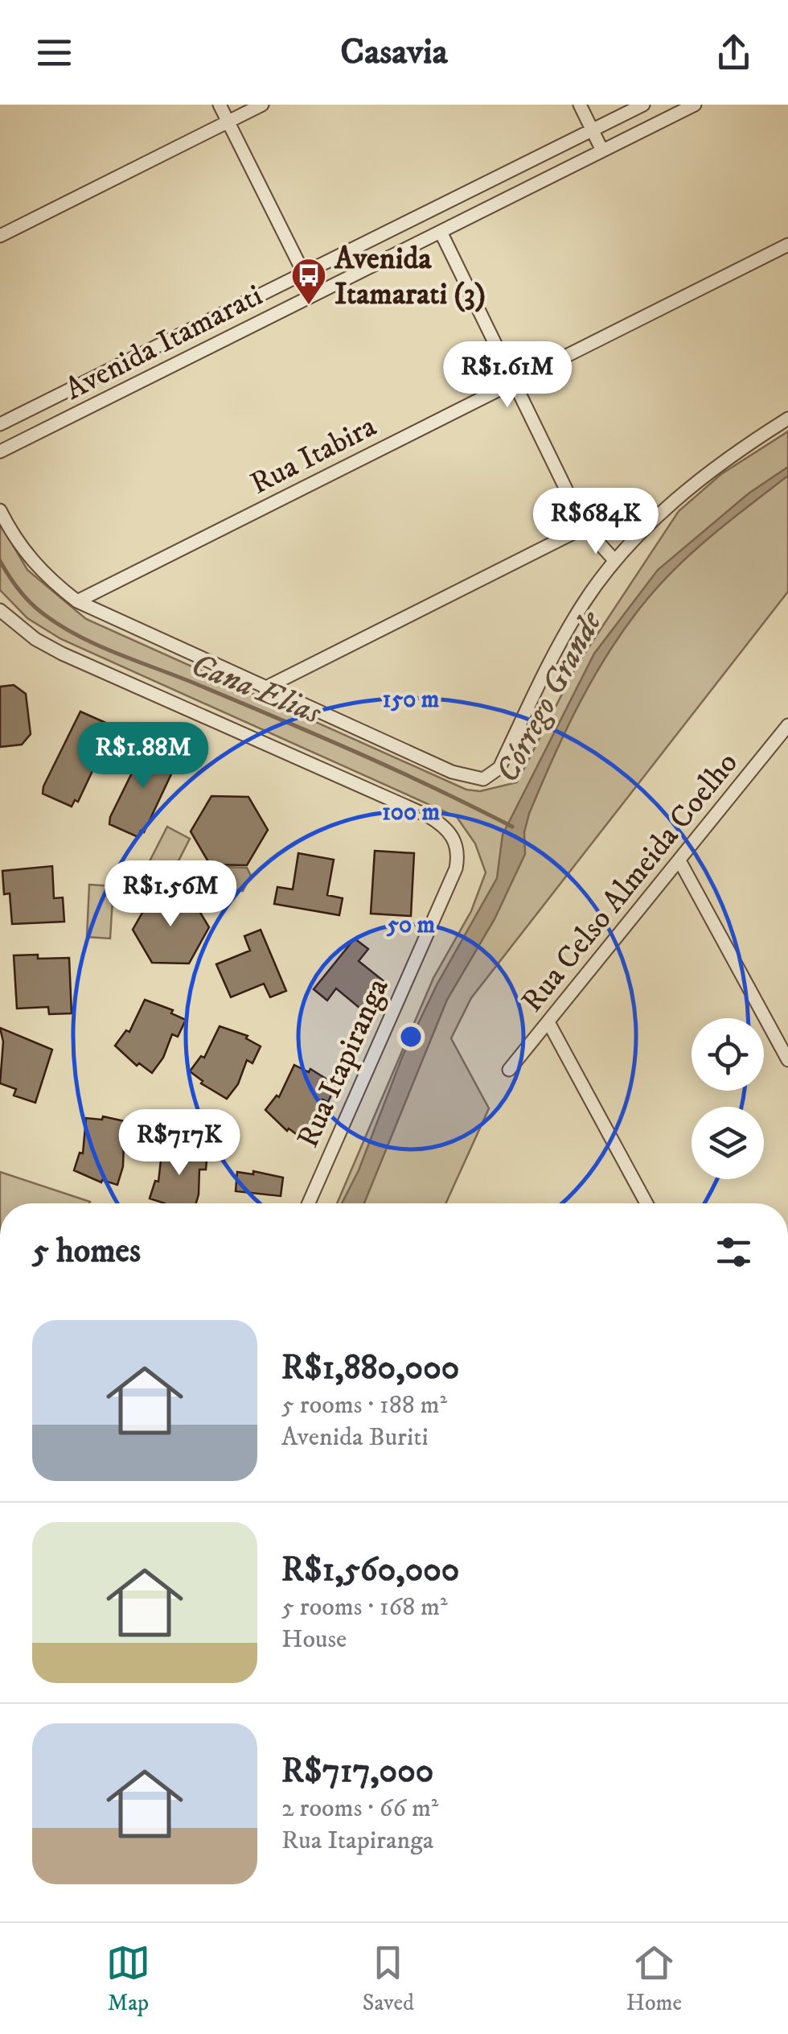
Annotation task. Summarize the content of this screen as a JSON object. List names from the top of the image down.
{
  "streets": {
    "street": [
      "Avenida Itamarati",
      "Rua Itabira",
      "Rua Celso Almeida Coelho",
      "Rua Itapiranga"
    ]
  },
  "water": ["Cana Elias", "Córrego Grande"],
  "places": {
    "bus stop": ["Avenida Itamarati (3)"]
  },
  "page": {
    "header": "Casavia",
    "price": [
      "R$1.61M",
      "R$684K",
      "R$1.88M",
      "R$1.56M",
      "R$717K"
    ],
    "heading": "5 homes",
    "list": [
      {
        "name": "R$1,880,000",
        "note": "5 rooms · 188 m² · Avenida Buriti"
      },
      {
        "name": "R$1,560,000",
        "note": "5 rooms · 168 m² · House"
      },
      {
        "name": "R$717,000",
        "note": "2 rooms · 66 m² · Rua Itapiranga"
      }
    ],
    "tabs": ["Map", "Saved", "Home"]
  },
  "rings": ["150 m", "100 m", "50 m"]
}
